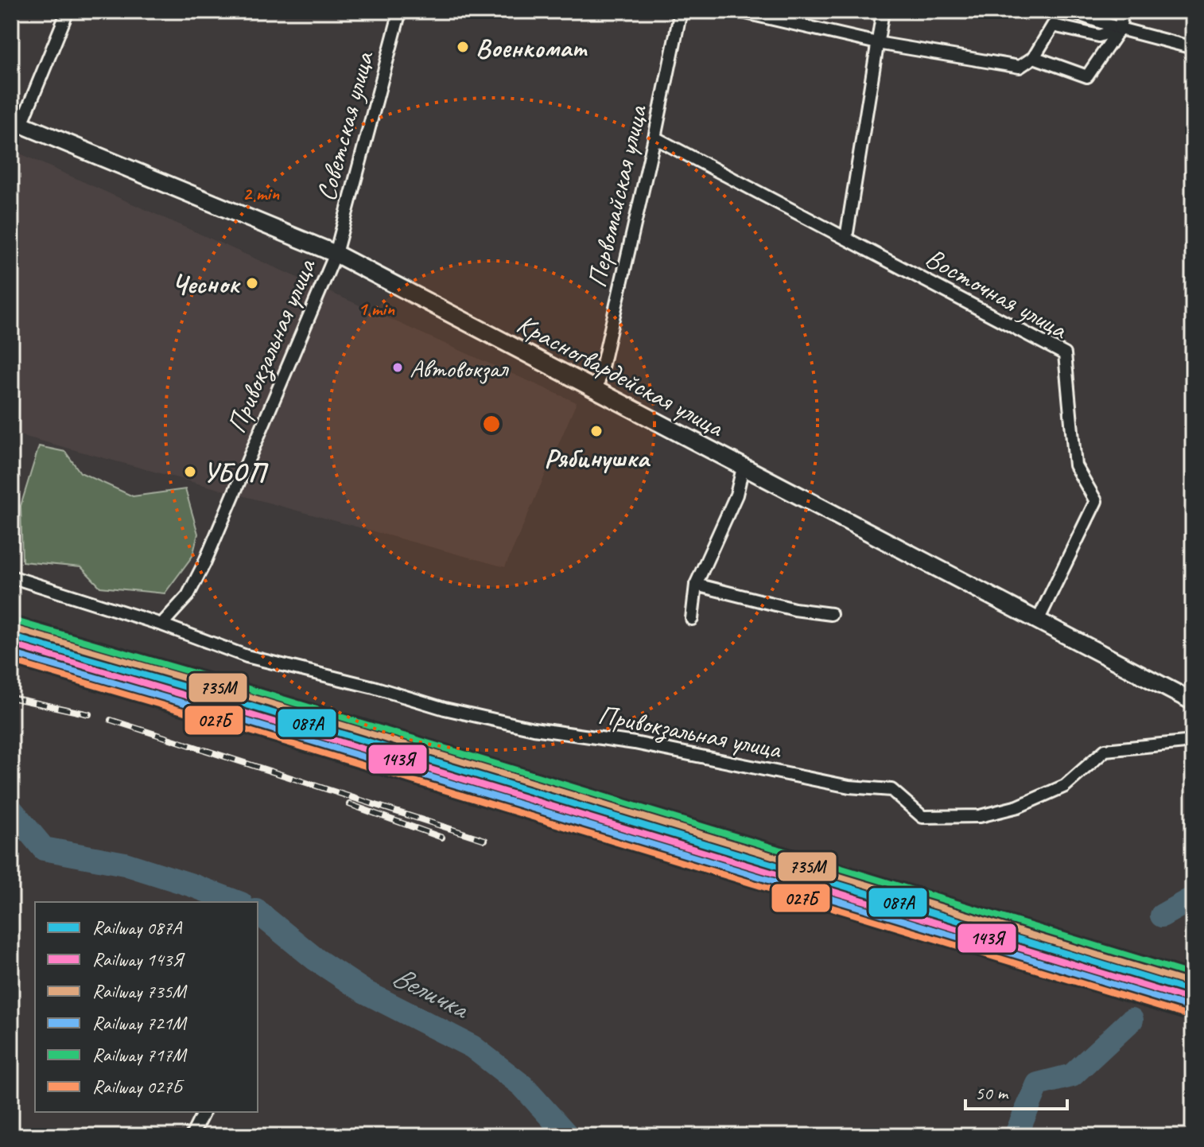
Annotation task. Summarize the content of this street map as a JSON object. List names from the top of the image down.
{
  "streets": {
    "street": [
      "Советская улица",
      "Первомайская улица",
      "Восточная улица",
      "Привокзальная улица",
      "Красногвардейская улица"
    ]
  },
  "crossings": [
    ["Советская улица", "Привокзальная улица"],
    ["Советская улица", "Красногвардейская улица"],
    ["Первомайская улица", "Восточная улица"],
    ["Первомайская улица", "Красногвардейская улица"],
    ["Восточная улица", "Красногвардейская улица"],
    ["Привокзальная улица", "Красногвардейская улица"]
  ],
  "water": ["Величка"],
  "places": [
    "Военкомат",
    "Чеснок",
    "Автовокзал",
    "Рябинушка",
    "УБОП"
  ],
  "lines": [
    "rail line 717М",
    "rail line 735М",
    "rail line 087А",
    "rail line 143Я",
    "rail line 721М",
    "rail line 027Б"
  ],
  "legend": [
    "Railway 087А",
    "Railway 143Я",
    "Railway 735М",
    "Railway 721М",
    "Railway 717М",
    "Railway 027Б"
  ],
  "scale_bar": "50 m",
  "rings": ["2 min", "1 min"]
}
